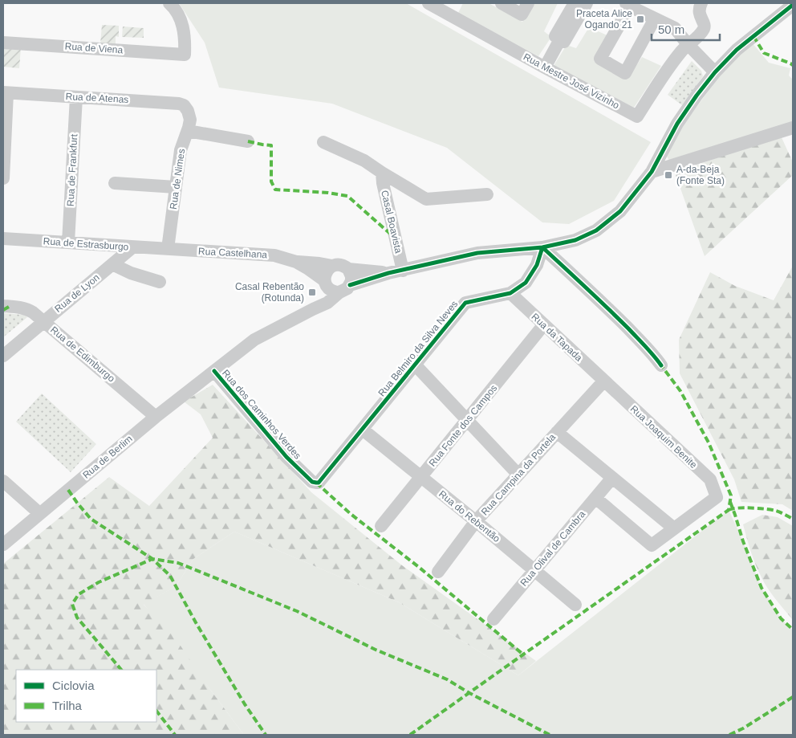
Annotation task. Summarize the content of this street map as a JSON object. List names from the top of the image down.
{
  "streets": {
    "street": [
      "Rua de Viena",
      "Rua Mestre José Vizinho",
      "Rua de Atenas",
      "Rua de Frankfurt",
      "Rua de Nimes",
      "Casal Boavista",
      "Rua de Estrasburgo",
      "Rua Castelhana",
      "Rua de Lyon",
      "Rua da Tapada",
      "Rua Belmiro da Silva Neves",
      "Rua de Edimburgo",
      "Rua dos Caminhos Verdes",
      "Rua Fonte dos Campos",
      "Rua Joaquim Benite",
      "Rua de Berlim",
      "Rua Campina da Portela",
      "Rua do Rebentão",
      "Rua Olival de Cambra"
    ]
  },
  "crossings": [
    ["Rua de Atenas", "Rua de Frankfurt"],
    ["Rua de Atenas", "Rua de Nimes"],
    ["Rua de Frankfurt", "Rua de Estrasburgo"],
    ["Rua de Nimes", "Rua de Estrasburgo"],
    ["Rua de Nimes", "Rua Castelhana"],
    ["Rua de Estrasburgo", "Rua Castelhana"],
    ["Rua de Estrasburgo", "Rua de Lyon"],
    ["Rua Castelhana", "Rua de Berlim"],
    ["Rua de Lyon", "Rua de Edimburgo"],
    ["Rua da Tapada", "Rua Belmiro da Silva Neves"],
    ["Rua da Tapada", "Rua Fonte dos Campos"],
    ["Rua da Tapada", "Rua Joaquim Benite"],
    ["Rua da Tapada", "Rua Campina da Portela"],
    ["Rua Belmiro da Silva Neves", "Rua dos Caminhos Verdes"],
    ["Rua Belmiro da Silva Neves", "Rua do Rebentão"],
    ["Rua de Edimburgo", "Rua de Berlim"],
    ["Rua dos Caminhos Verdes", "Rua de Berlim"],
    ["Rua Fonte dos Campos", "Rua do Rebentão"],
    ["Rua Joaquim Benite", "Rua Campina da Portela"],
    ["Rua Campina da Portela", "Rua do Rebentão"],
    ["Rua do Rebentão", "Rua Olival de Cambra"]
  ],
  "places": {
    "transit": ["Praceta Alice Ogando 21", "A-da-Beja (Fonte Sta)", "Casal Rebentão (Rotunda)"]
  },
  "legend": ["Ciclovia", "Trilha"],
  "scale_bar": "50 m"
}
